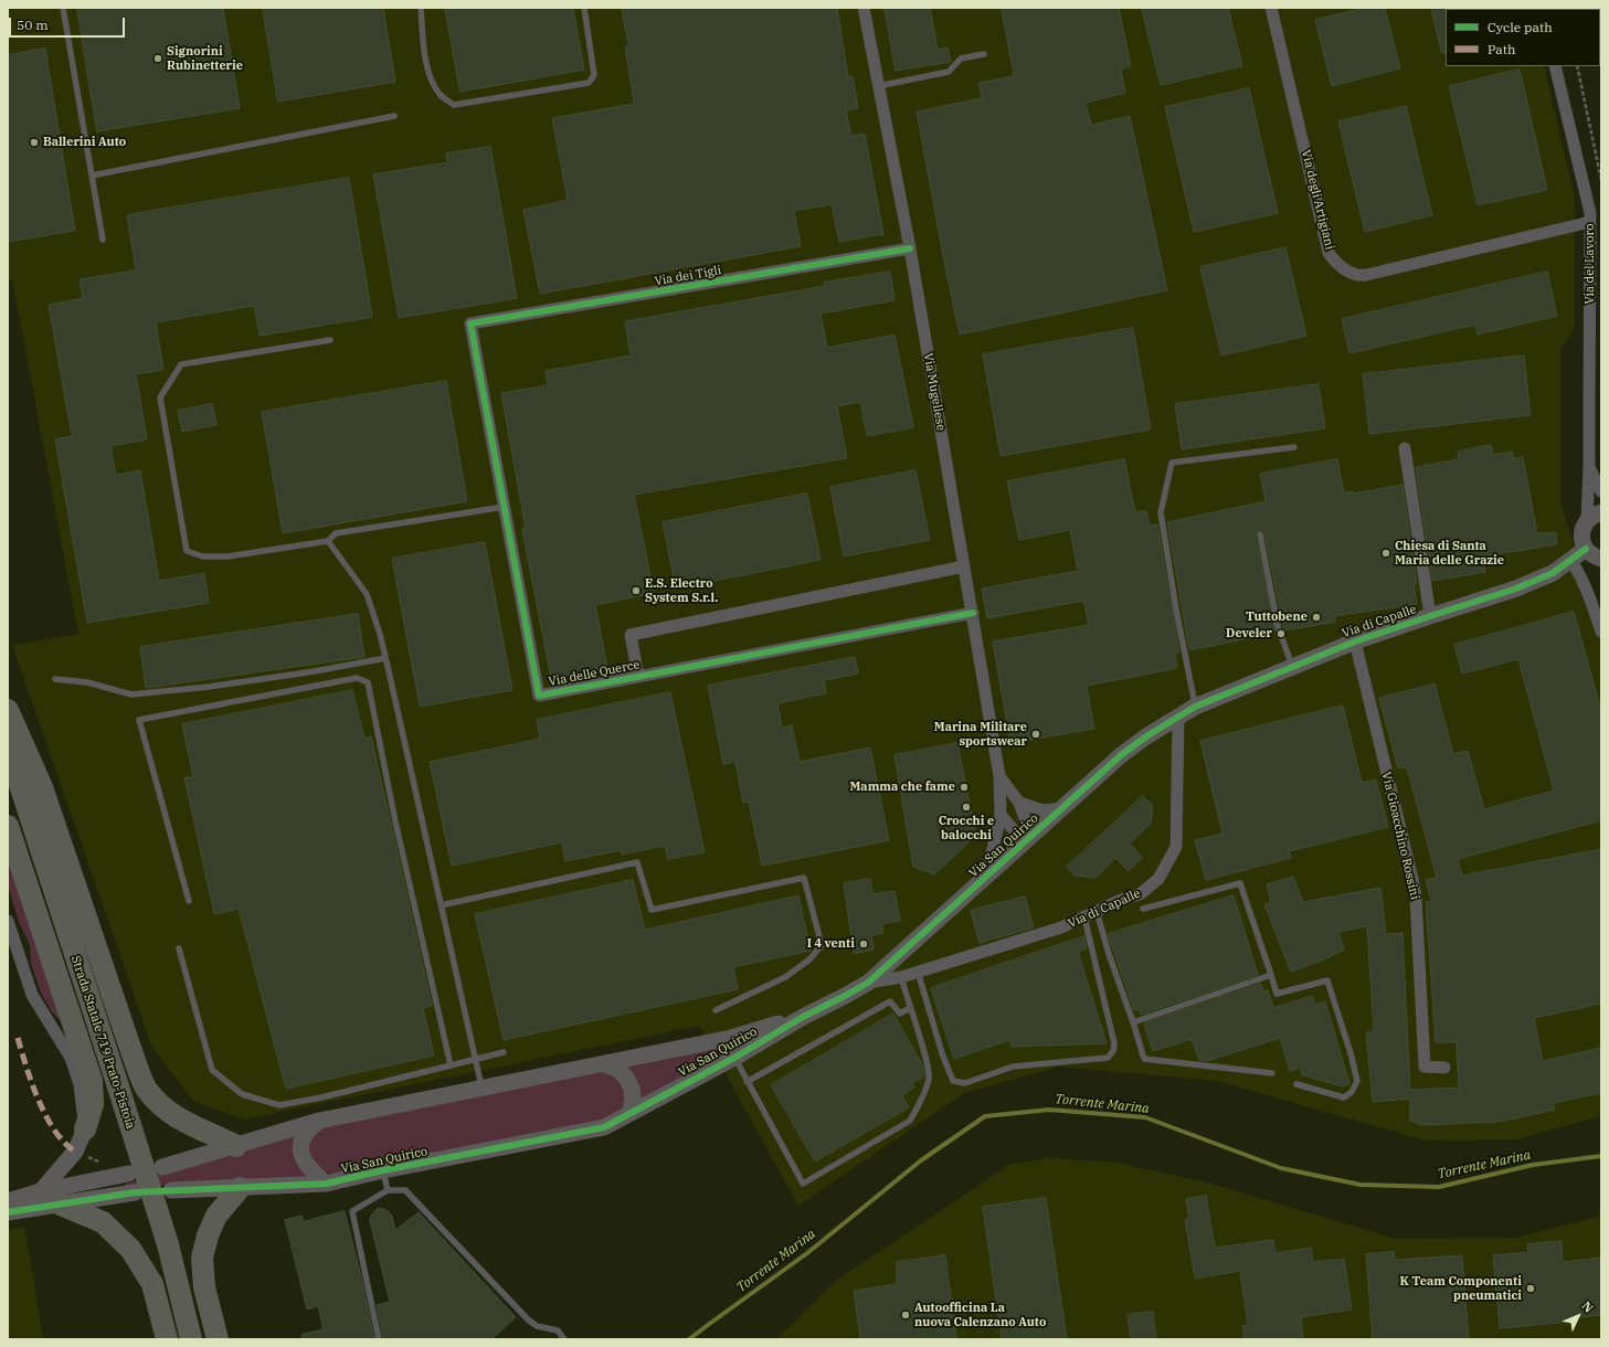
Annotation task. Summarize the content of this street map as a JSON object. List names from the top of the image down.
{
  "streets": {
    "highway": ["Strada Statale 719 Prato-Pistoia"],
    "street": [
      "Via degli Artigiani",
      "Via del Lavoro",
      "Via dei Tigli",
      "Via Mugellese",
      "Via di Capalle",
      "Via delle Querce",
      "Via Gioacchino Rossini",
      "Via San Quirico"
    ]
  },
  "crossings": [
    ["Via degli Artigiani", "Via del Lavoro"],
    ["Via dei Tigli", "Via Mugellese"],
    ["Via dei Tigli", "Via delle Querce"],
    ["Via Mugellese", "Via delle Querce"],
    ["Via Mugellese", "Via San Quirico"],
    ["Via di Capalle", "Via Gioacchino Rossini"],
    ["Via di Capalle", "Via San Quirico"]
  ],
  "water": ["Torrente Marina"],
  "places": [
    "Signorini Rubinetterie",
    "Ballerini Auto",
    "Chiesa di Santa Maria delle Grazie",
    "E.S. Electro System S.r.l.",
    "Tuttobene",
    "Develer",
    "Marina Militare sportswear",
    "Mamma che fame",
    "Crocchi e balocchi",
    "I 4 venti",
    "K Team Componenti pneumatici",
    "Autoofficina La nuova Calenzano Auto"
  ],
  "legend": ["Cycle path", "Path"],
  "scale_bar": "50 m",
  "north": "top right"
}
